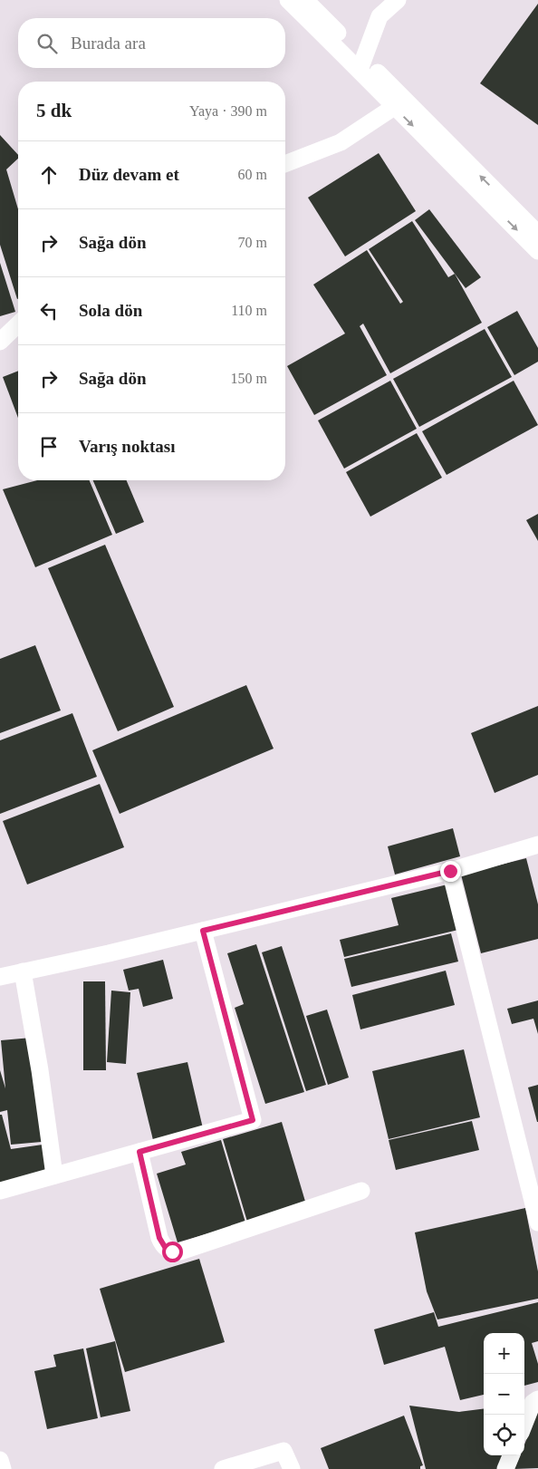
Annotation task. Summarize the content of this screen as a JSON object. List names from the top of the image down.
{
  "page": {
    "search": "Burada ara",
    "heading": ["5 dk", "Yaya · 390 m"],
    "list": [
      ["Düz devam et", "60 m"],
      ["Sağa dön", "70 m"],
      ["Sola dön", "110 m"],
      ["Sağa dön", "150 m"],
      "Varış noktası"
    ],
    "map_buttons": ["+", "−"]
  }
}
